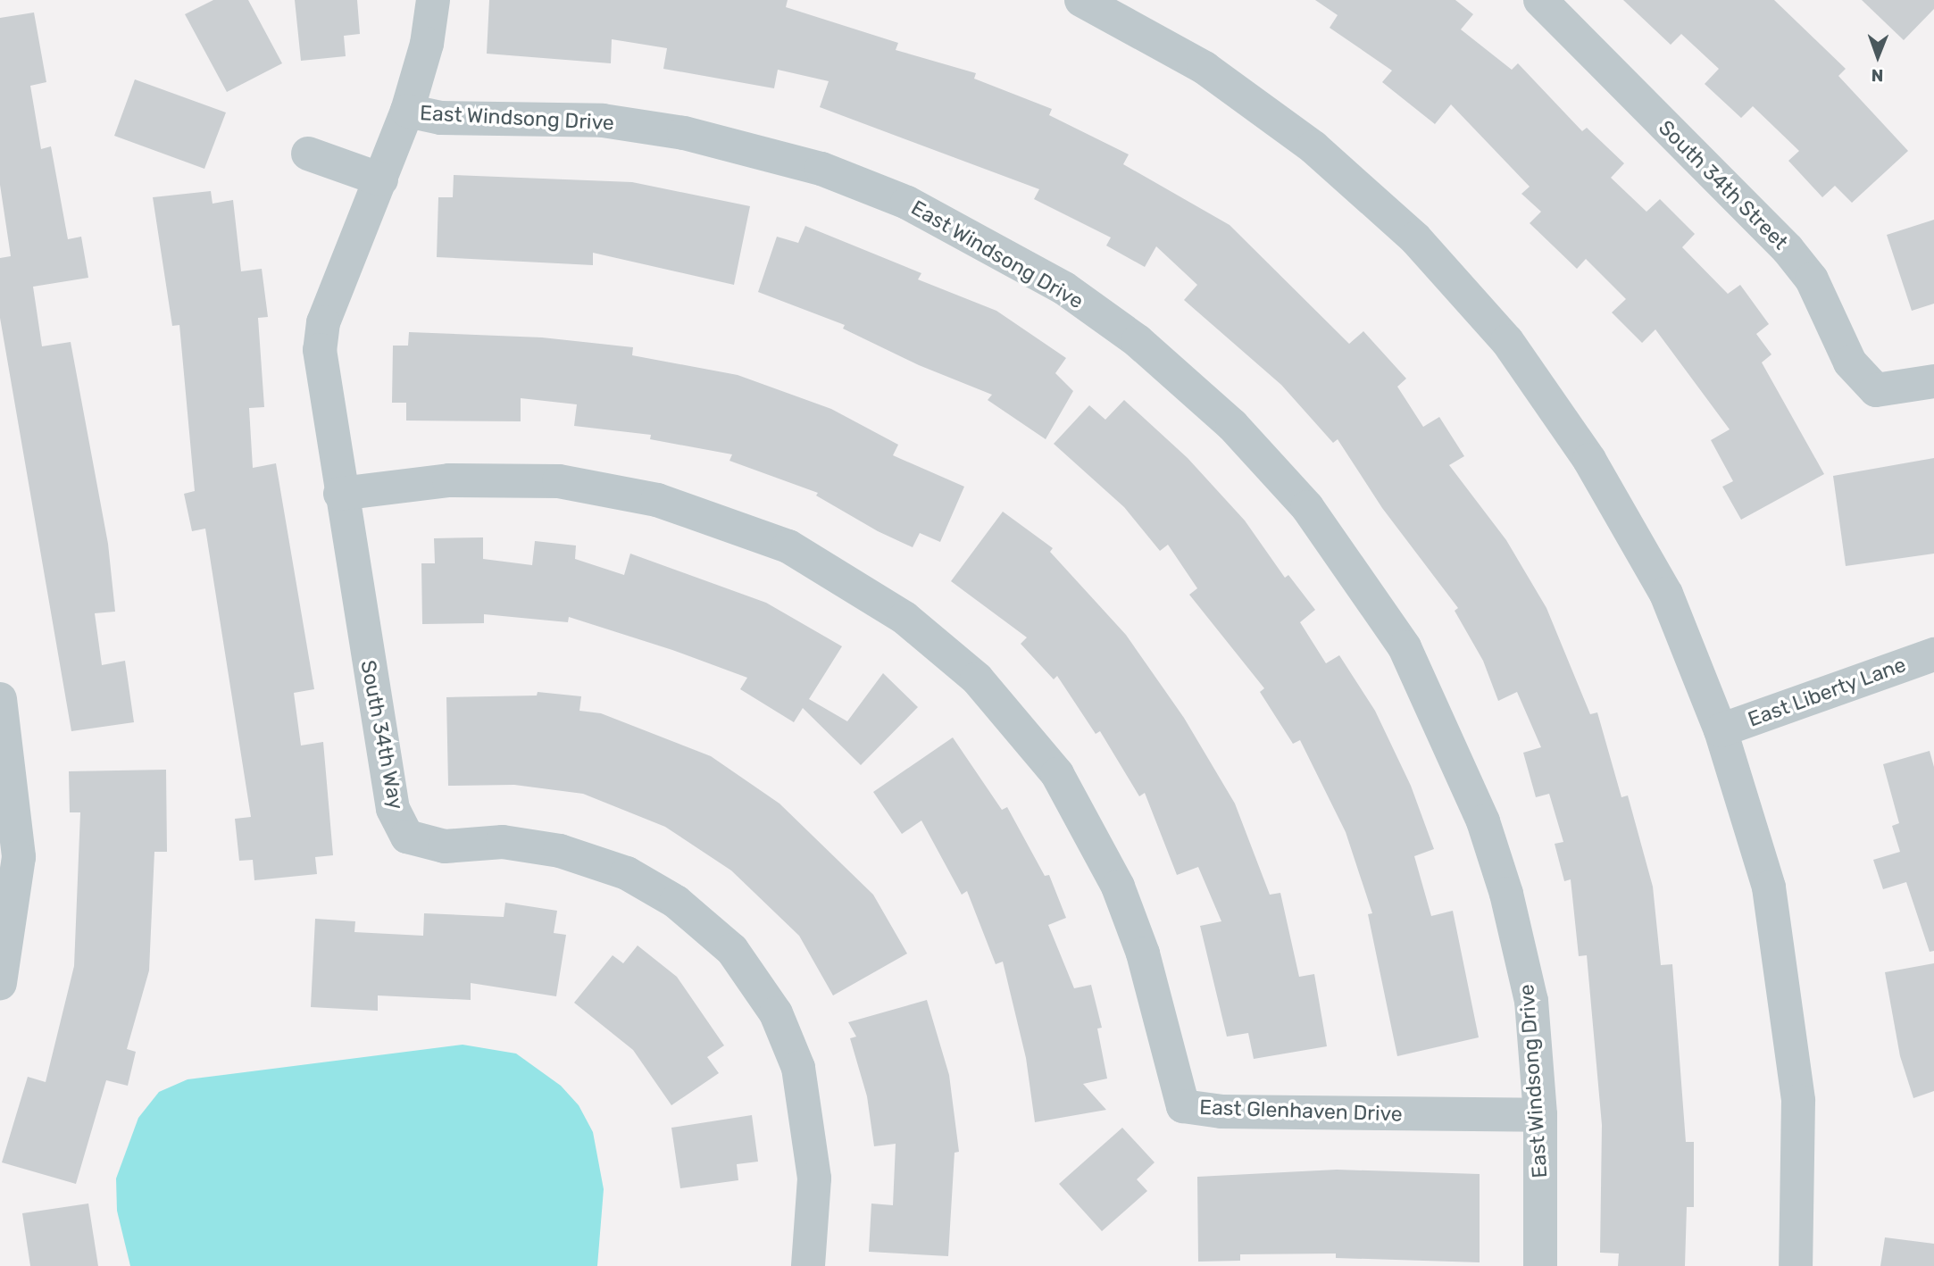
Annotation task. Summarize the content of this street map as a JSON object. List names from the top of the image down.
{
  "streets": {
    "street": [
      "East Windsong Drive",
      "South 34th Street",
      "East Liberty Lane",
      "South 34th Way",
      "East Glenhaven Drive"
    ]
  },
  "crossings": [
    ["East Windsong Drive", "South 34th Way"],
    ["East Windsong Drive", "East Glenhaven Drive"],
    ["South 34th Way", "East Glenhaven Drive"]
  ],
  "north": "bottom"
}
